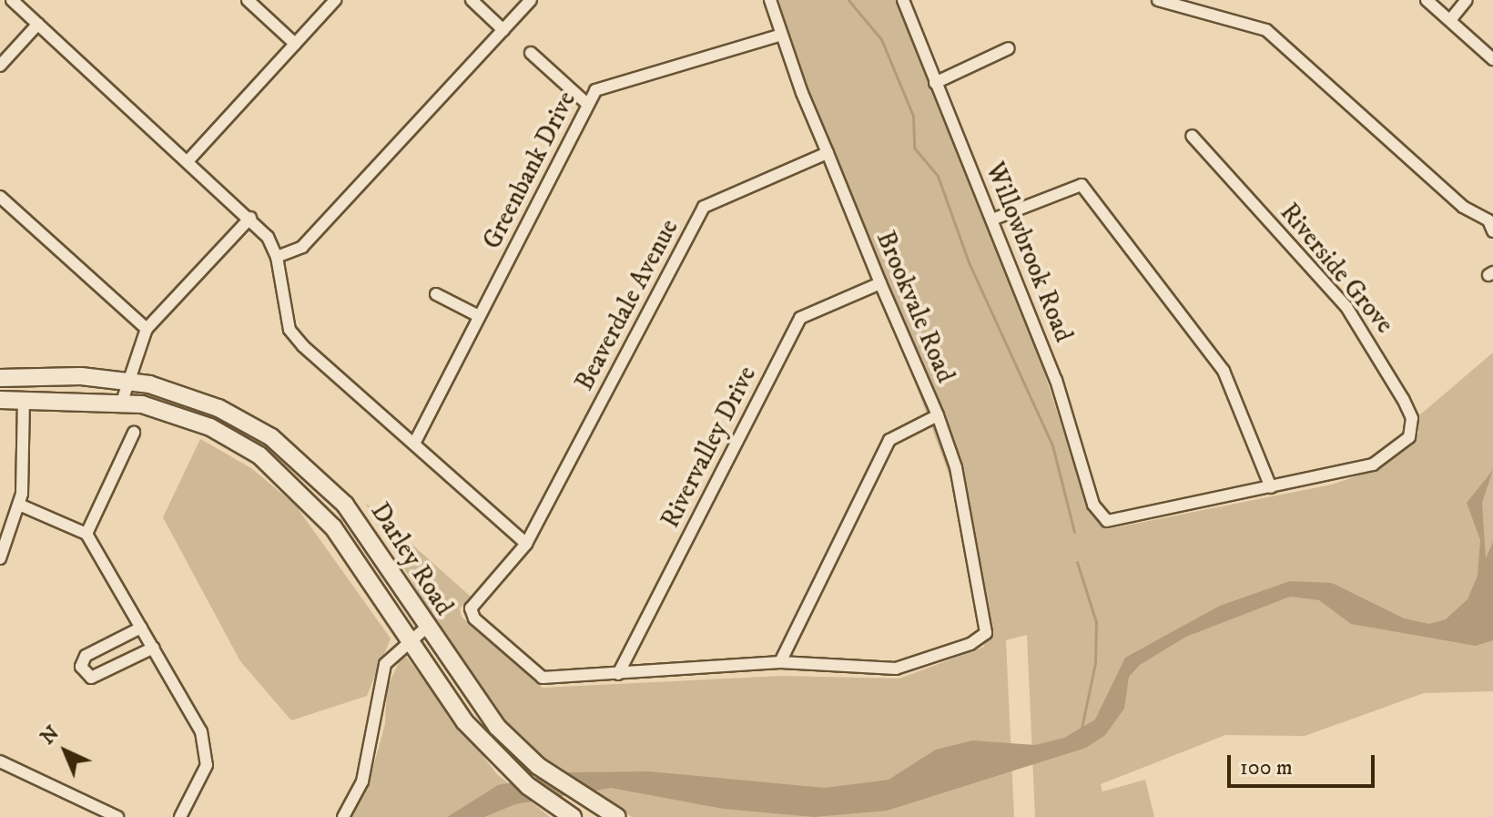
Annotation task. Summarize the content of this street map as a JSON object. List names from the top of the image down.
{
  "streets": {
    "main road": ["Darley Road"],
    "street": [
      "Greenbank Drive",
      "Willowbrook Road",
      "Riverside Grove",
      "Beaverdale Avenue",
      "Brookvale Road",
      "Rivervalley Drive"
    ]
  },
  "crossings": [
    ["Greenbank Drive", "Brookvale Road"],
    ["Willowbrook Road", "Riverside Grove"],
    ["Beaverdale Avenue", "Brookvale Road"],
    ["Beaverdale Avenue", "Rivervalley Drive"],
    ["Brookvale Road", "Rivervalley Drive"]
  ],
  "scale_bar": "100 m",
  "north": "top left"
}
